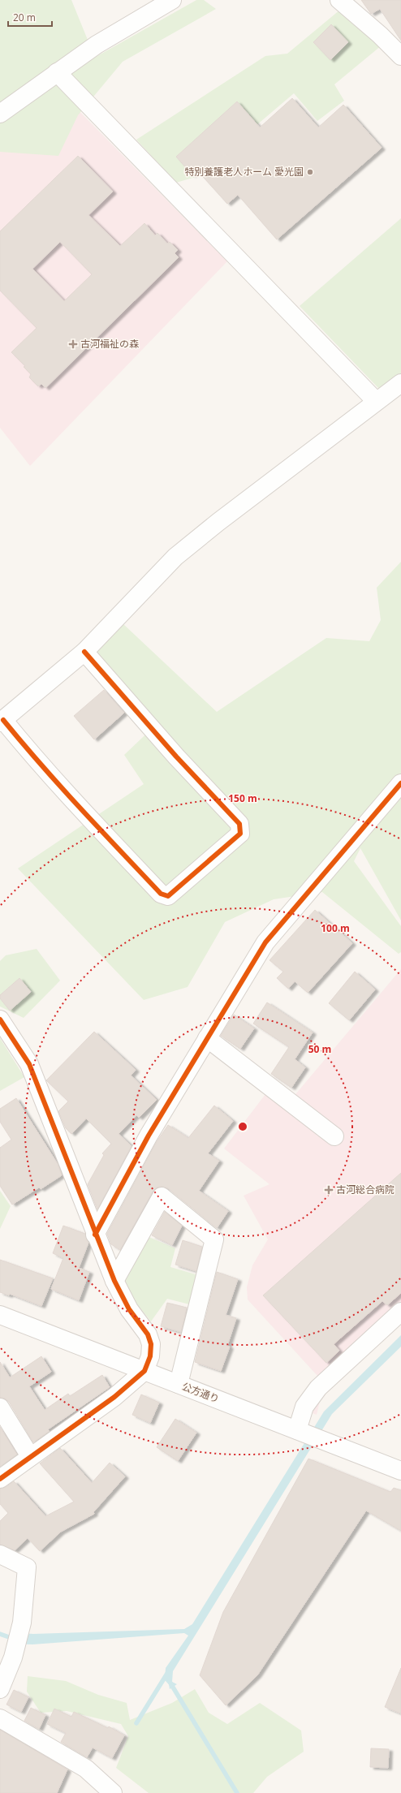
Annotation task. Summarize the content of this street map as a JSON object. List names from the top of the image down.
{
  "streets": {
    "street": ["公方通り"]
  },
  "places": {
    "other": ["特別養護老人ホーム 愛光園"],
    "health": ["古河福祉の森", "古河総合病院"]
  },
  "scale_bar": "20 m",
  "rings": ["150 m", "100 m", "50 m"]
}
